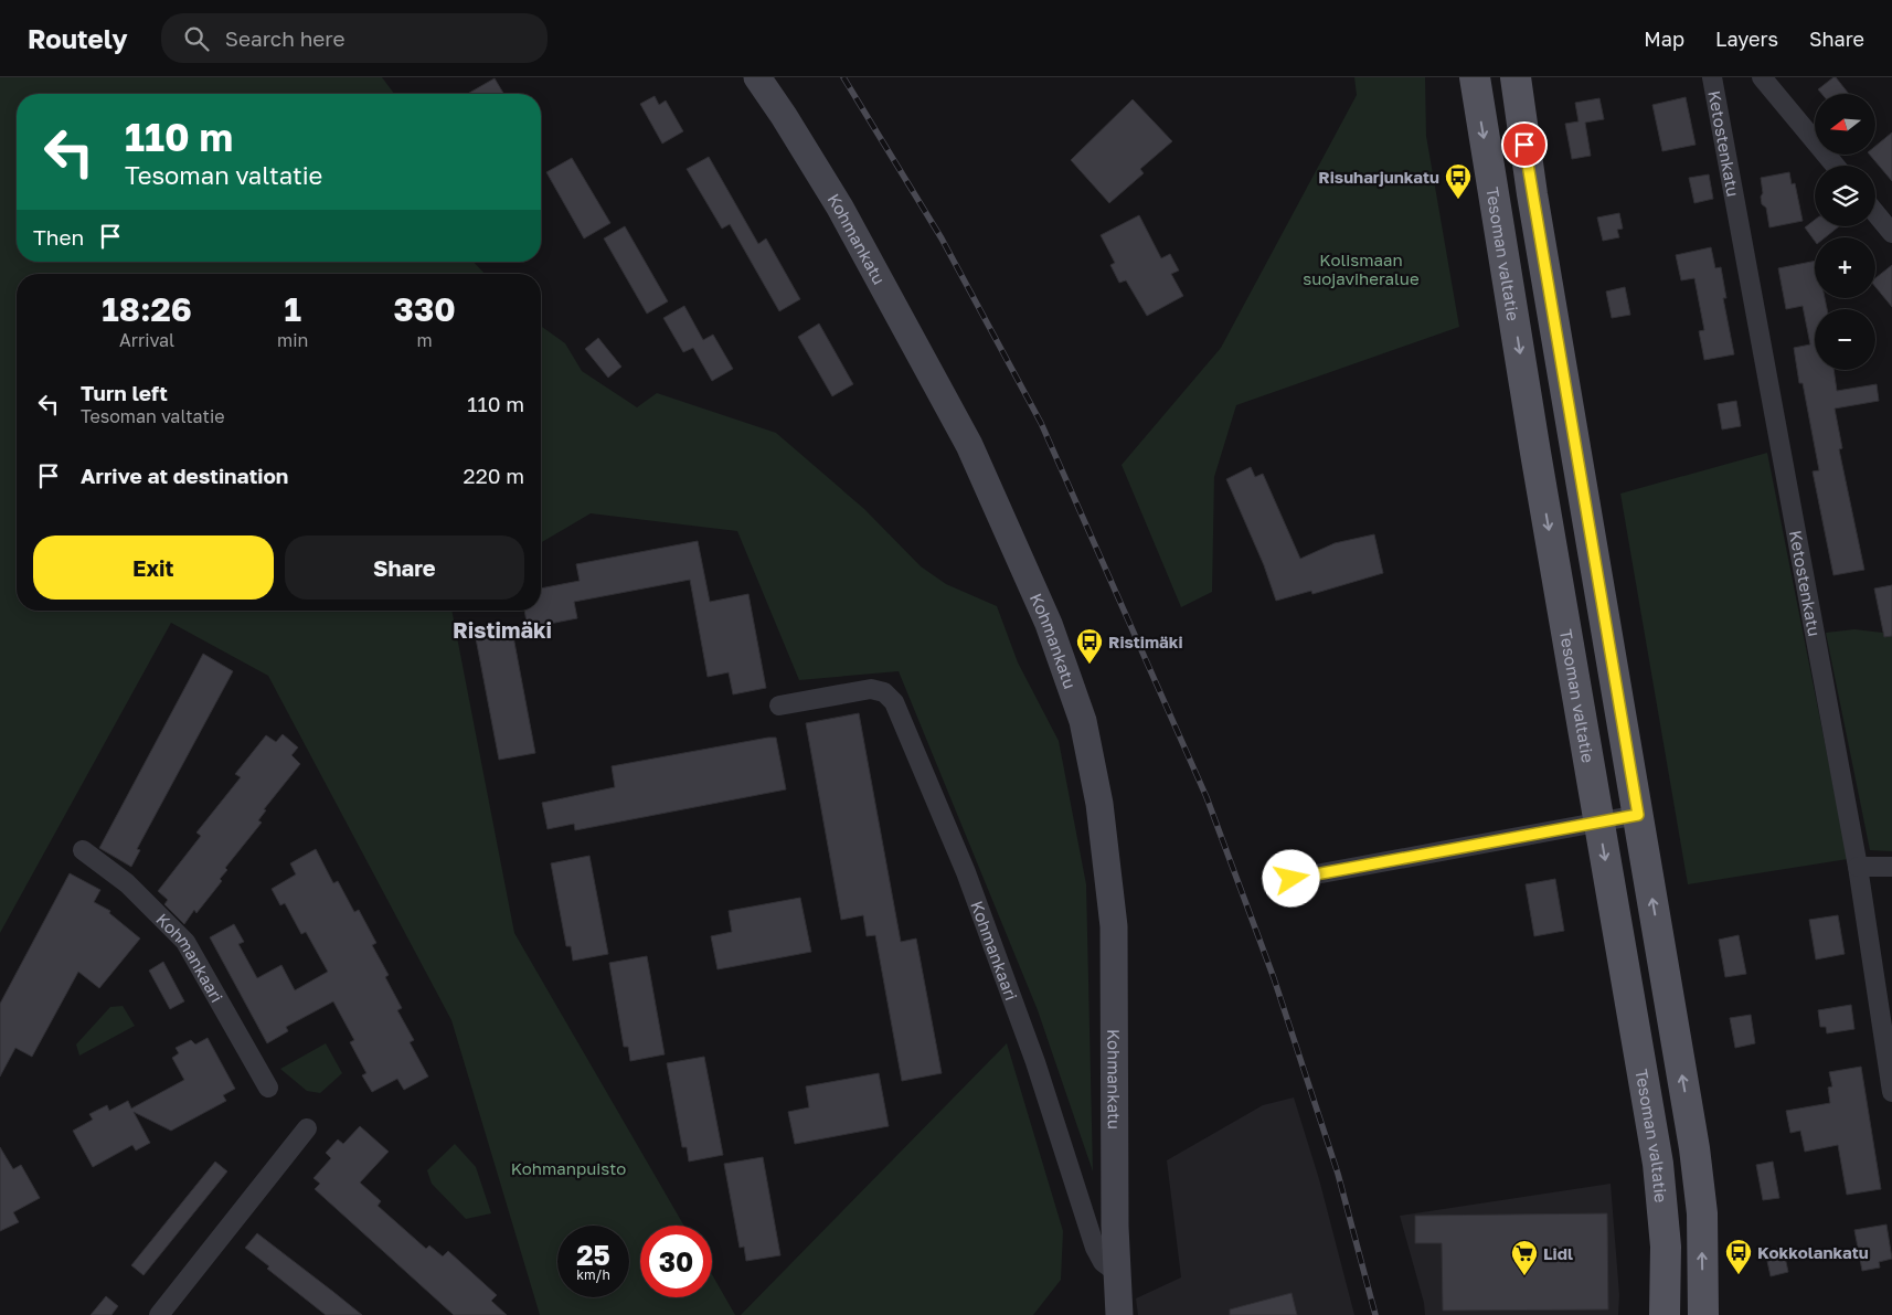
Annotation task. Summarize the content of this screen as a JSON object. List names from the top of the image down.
{
  "streets": {
    "main road": ["Tesoman valtatie"],
    "street": ["Ketostenkatu", "Kohmankatu", "Kohmankaari"]
  },
  "crossings": [
    ["Kohmankatu", "Kohmankaari"]
  ],
  "districts": ["Ristimäki"],
  "parks": ["Kolismaan suojaviheralue", "Kohmanpuisto"],
  "places": {
    "bus stop": ["Risuharjunkatu", "Ristimäki", "Kokkolankatu"],
    "supermarket": ["Lidl"]
  },
  "north": "left",
  "page": {
    "header": "Routely",
    "search": "Search here",
    "nav": ["Map", "Layers", "Share"],
    "map_buttons": ["+", "−"],
    "turn": ["110 m", "Tesoman valtatie"],
    "then": "Then",
    "eta": [
      "18:26",
      "Arrival",
      "1",
      "min",
      "330",
      "m"
    ],
    "list": [
      {
        "name": "Turn left",
        "note": "Tesoman valtatie",
        "value": "110 m"
      },
      {
        "name": "Arrive at destination",
        "value": "220 m"
      }
    ],
    "buttons": ["Exit", "Share"],
    "speed": "25 km/h",
    "limit": "30"
  }
}
